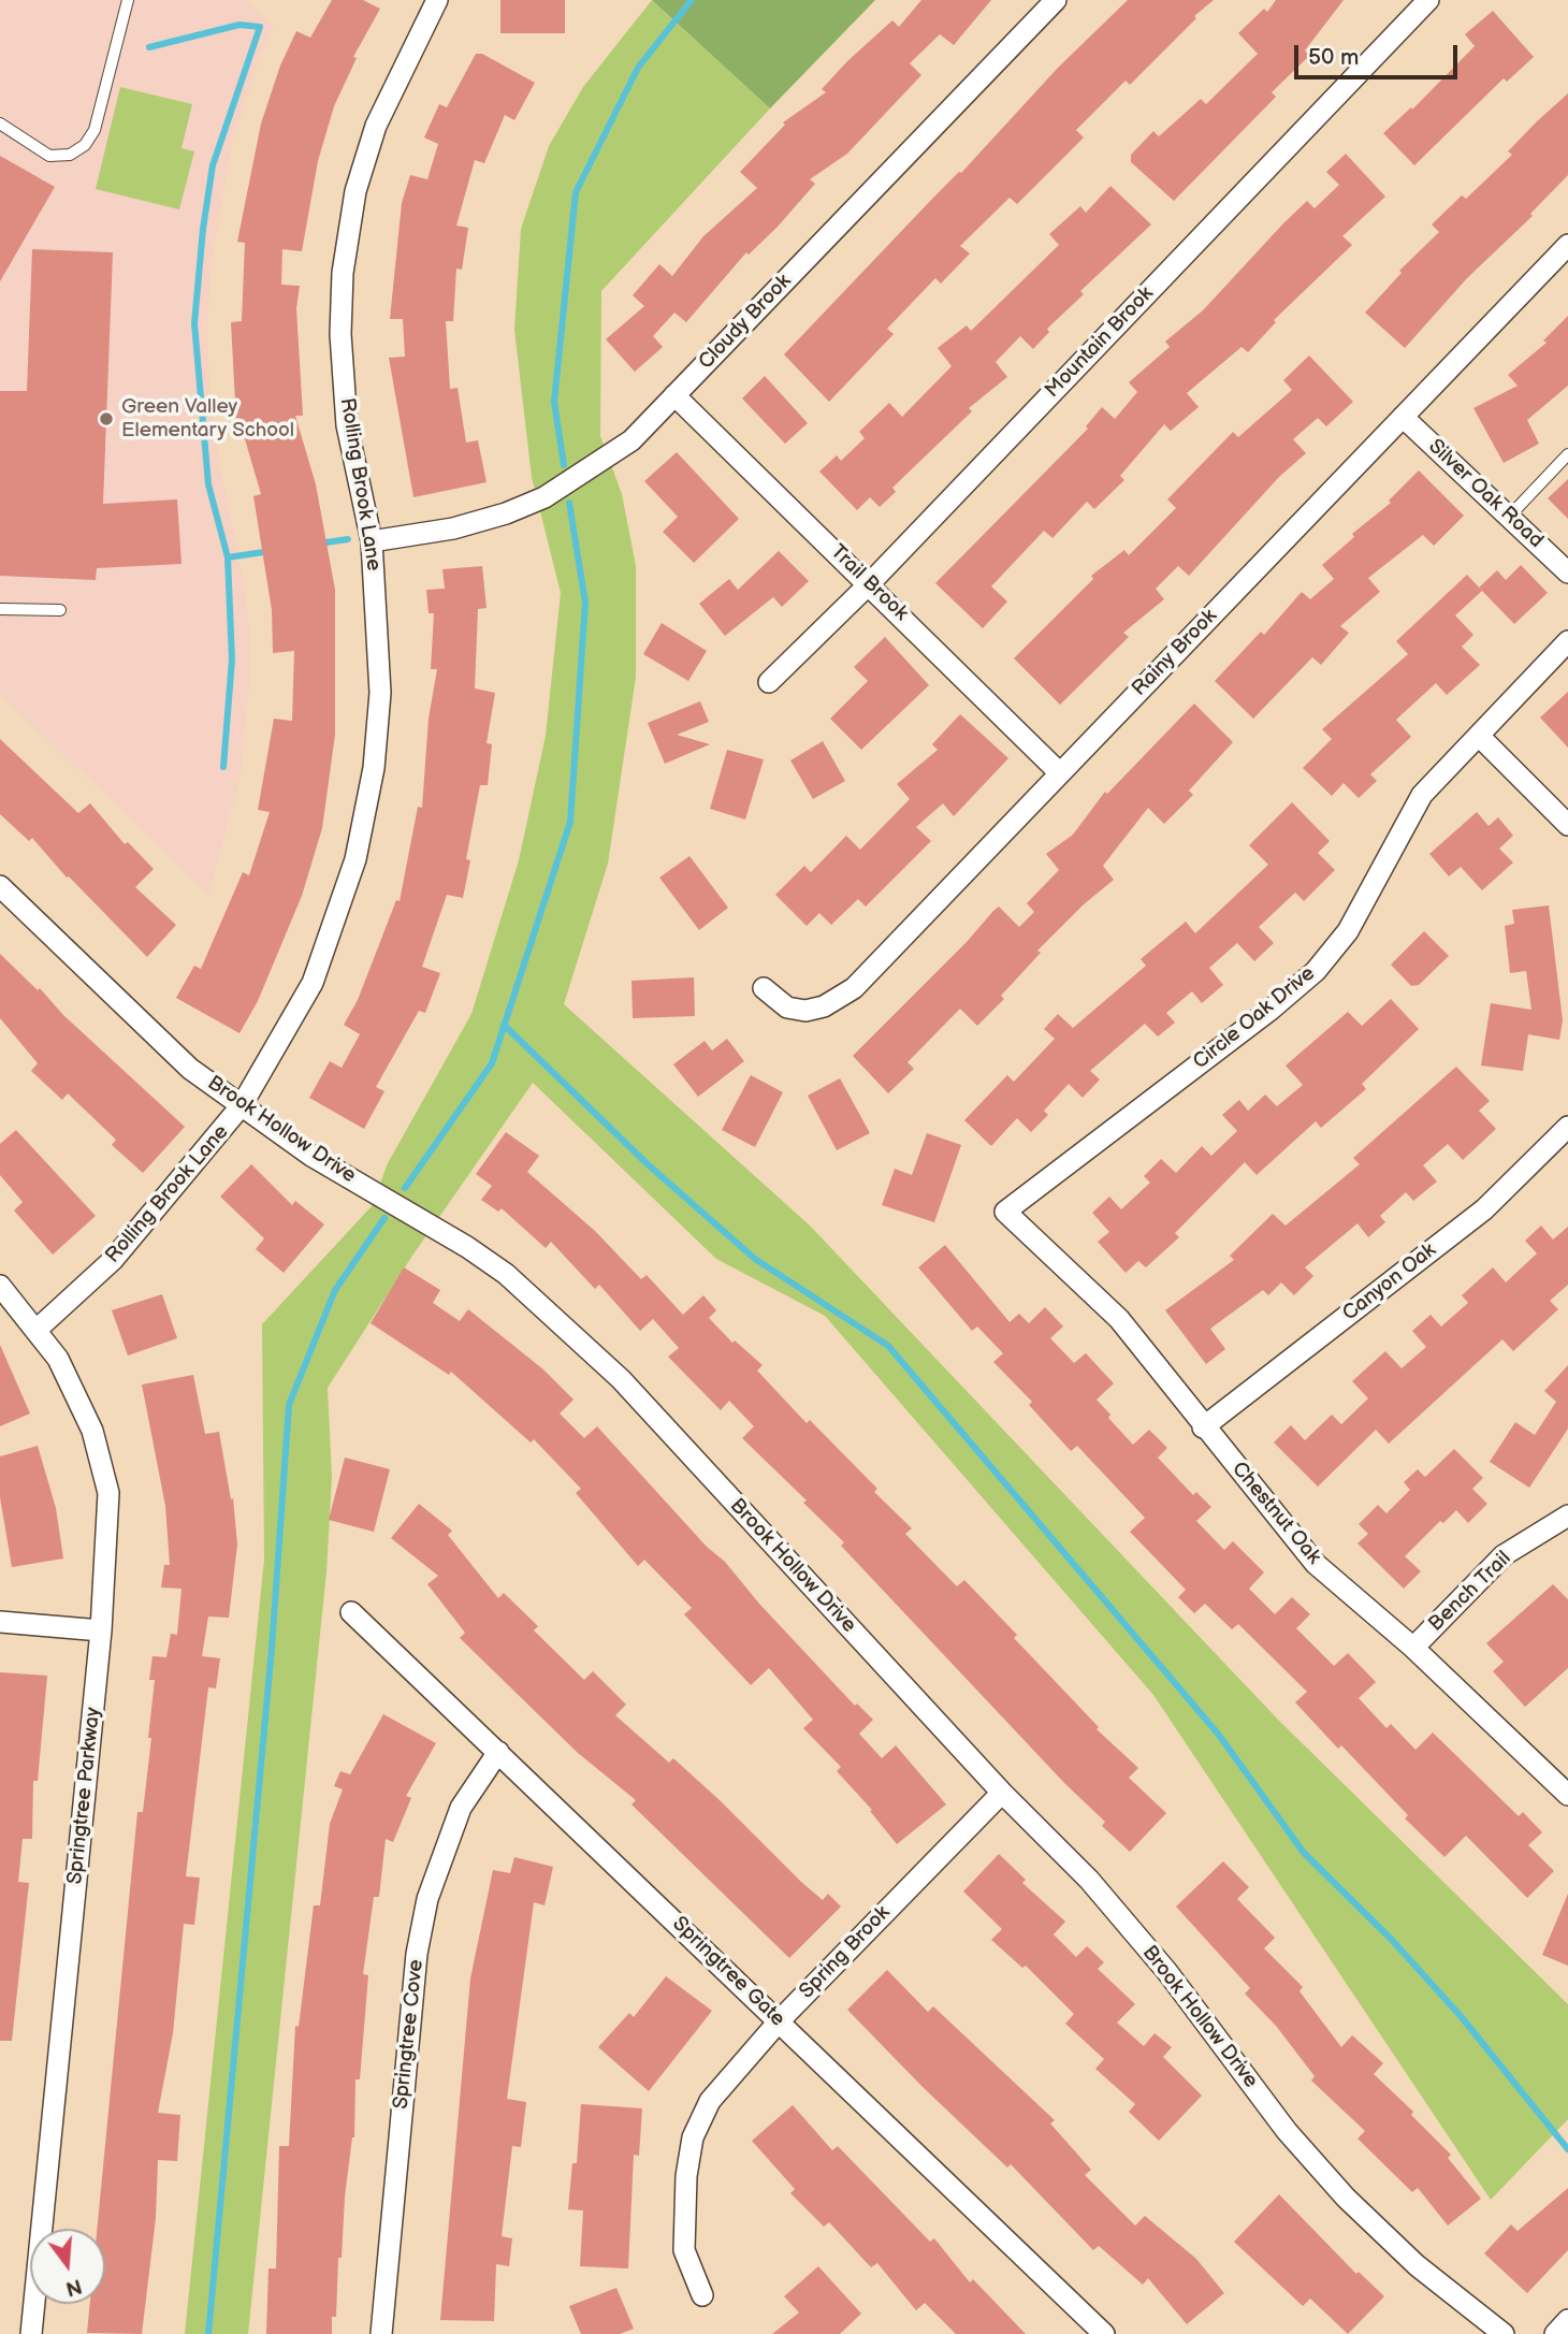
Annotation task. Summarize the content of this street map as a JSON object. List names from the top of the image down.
{
  "streets": {
    "street": [
      "Cloudy Brook",
      "Mountain Brook",
      "Rolling Brook Lane",
      "Silver Oak Road",
      "Trail Brook",
      "Rainy Brook",
      "Circle Oak Drive",
      "Brook Hollow Drive",
      "Canyon Oak",
      "Chestnut Oak",
      "Bench Trail",
      "Springtree Parkway",
      "Spring Brook",
      "Springtree Gate",
      "Springtree Cove"
    ]
  },
  "crossings": [
    ["Cloudy Brook", "Rolling Brook Lane"],
    ["Cloudy Brook", "Trail Brook"],
    ["Mountain Brook", "Trail Brook"],
    ["Rolling Brook Lane", "Brook Hollow Drive"],
    ["Rolling Brook Lane", "Springtree Parkway"],
    ["Silver Oak Road", "Rainy Brook"],
    ["Trail Brook", "Rainy Brook"],
    ["Circle Oak Drive", "Chestnut Oak"],
    ["Brook Hollow Drive", "Spring Brook"],
    ["Canyon Oak", "Chestnut Oak"],
    ["Chestnut Oak", "Bench Trail"],
    ["Spring Brook", "Springtree Gate"],
    ["Springtree Gate", "Springtree Cove"]
  ],
  "places": ["Green Valley Elementary School"],
  "scale_bar": "50 m",
  "north": "bottom"
}
